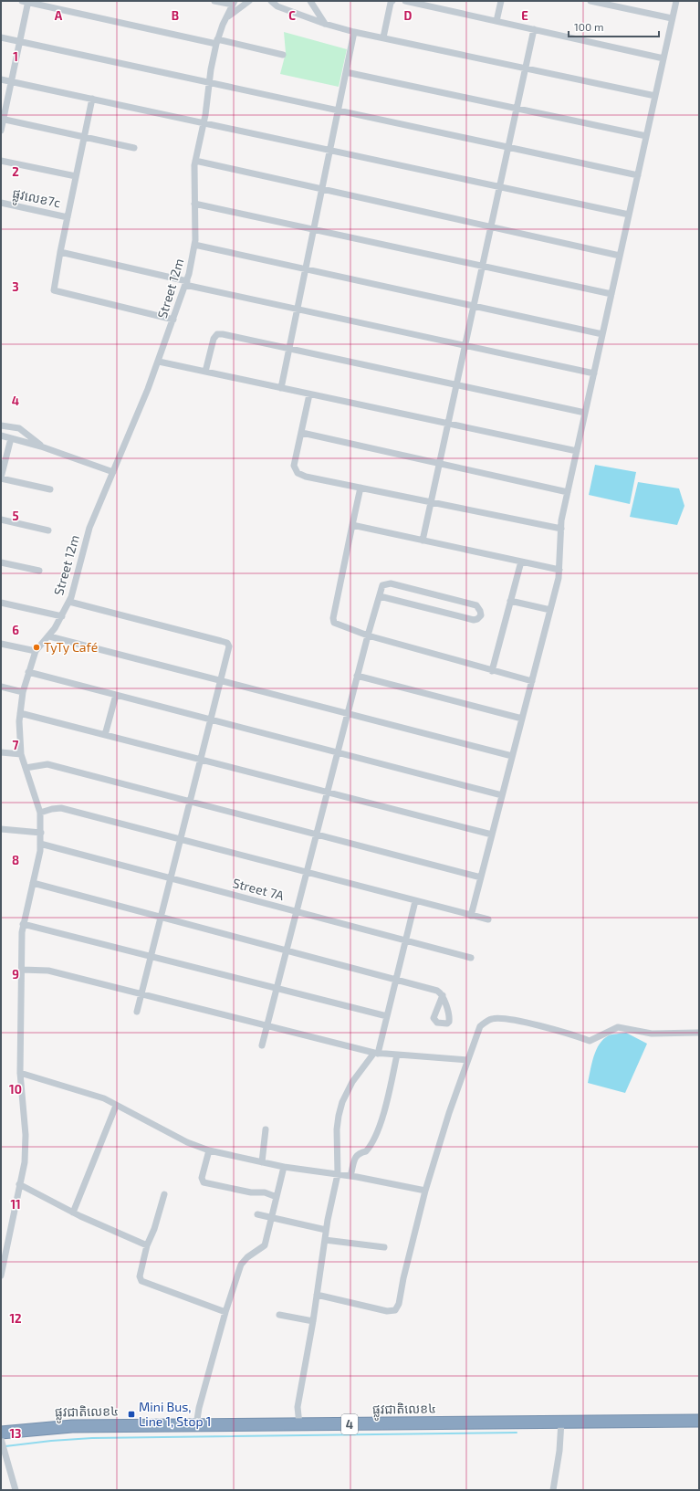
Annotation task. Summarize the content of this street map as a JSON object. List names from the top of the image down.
{
  "streets": {
    "highway": ["ផ្លូវជាតិលេខ៤", "4"],
    "street": ["ផ្លូវលេខ7c", "Street 12m", "Street 7A"]
  },
  "crossings": [
    ["Street 12m", "Street 7A"]
  ],
  "places": {
    "other": ["TyTy Café"],
    "transit": ["Mini Bus, Line 1, Stop 1"]
  },
  "scale_bar": "100 m",
  "grid": {
    "columns": [
      "A",
      "B",
      "C",
      "D",
      "E"
    ],
    "rows": [
      "1",
      "2",
      "3",
      "4",
      "5",
      "6",
      "7",
      "8",
      "9",
      "10",
      "11",
      "12",
      "13"
    ]
  }
}
